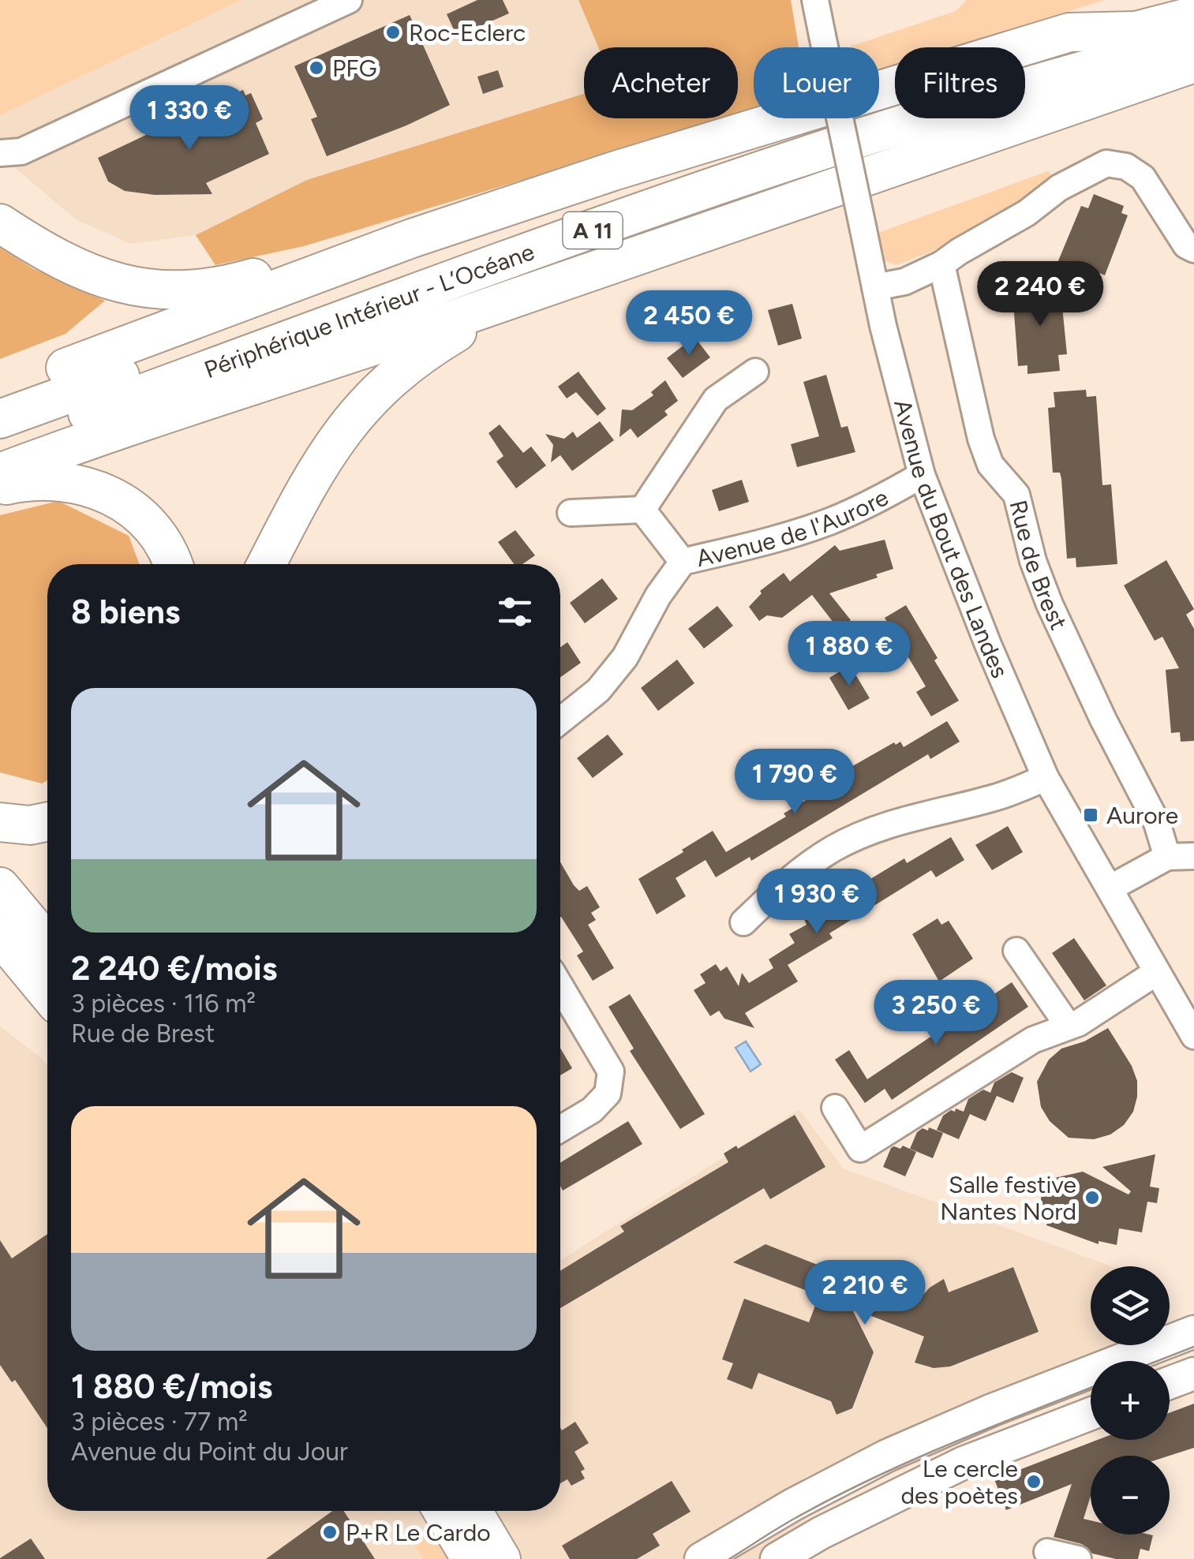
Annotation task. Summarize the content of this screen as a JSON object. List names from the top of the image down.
{
  "streets": {
    "highway": ["A 11", "Périphérique Intérieur - L’Océane"],
    "street": ["Avenue de l'Aurore", "Avenue du Bout des Landes", "Rue de Brest"]
  },
  "crossings": [
    ["Avenue de l'Aurore", "Avenue du Bout des Landes"]
  ],
  "places": {
    "other": [
      "Roc-Eclerc",
      "PFG",
      "Salle festive Nantes Nord",
      "Le cercle des poètes",
      "P+R Le Cardo"
    ],
    "transit": ["Aurore"]
  },
  "page": {
    "chip": ["Acheter", "Louer", "Filtres"],
    "price": [
      "1 330 €",
      "2 240 €",
      "2 450 €",
      "1 880 €",
      "1 790 €",
      "1 930 €",
      "3 250 €",
      "2 210 €"
    ],
    "heading": "8 biens",
    "list": [
      {
        "name": "2 240 €/mois",
        "note": "3 pièces · 116 m² · Rue de Brest"
      },
      {
        "name": "1 880 €/mois",
        "note": "3 pièces · 77 m² · Avenue du Point du Jour"
      }
    ],
    "map_buttons": ["+", "−"]
  }
}
